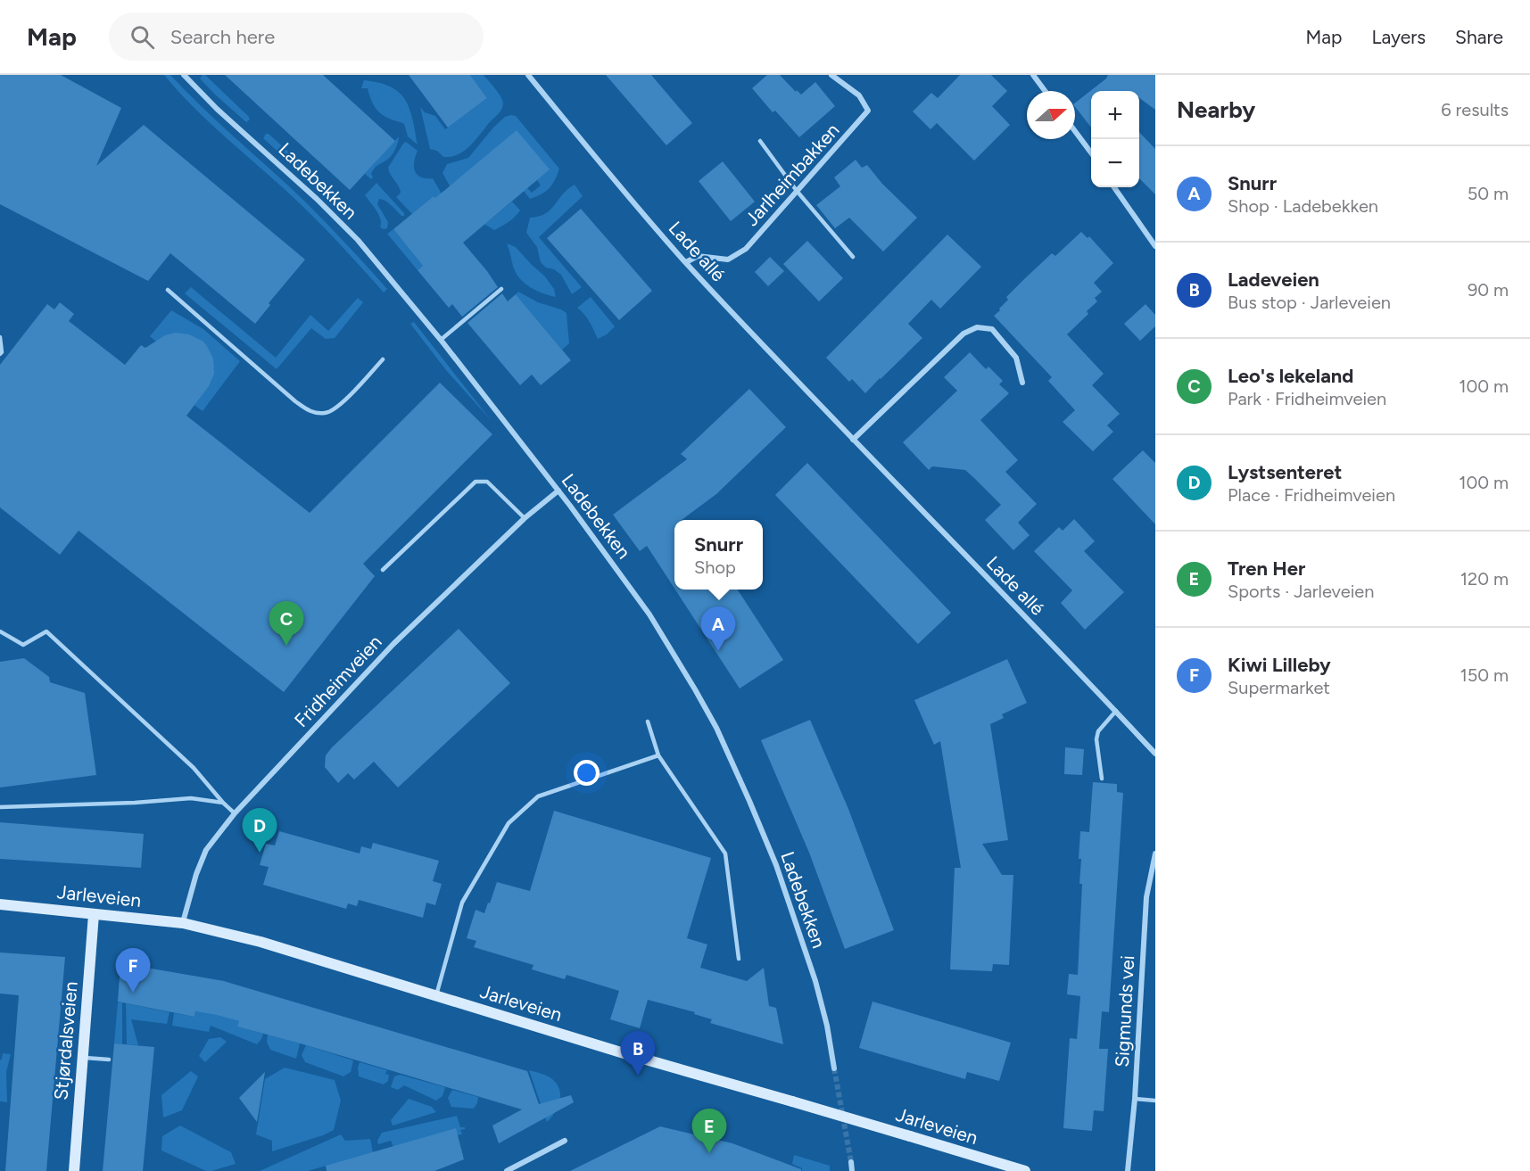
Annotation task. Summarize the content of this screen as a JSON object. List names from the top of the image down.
{
  "streets": {
    "main road": ["Jarleveien", "Stjørdalsveien"],
    "street": [
      "Jarlheimbakken",
      "Ladebekken",
      "Lade allé",
      "Fridheimveien",
      "Sigmunds vei"
    ]
  },
  "crossings": [
    ["Jarlheimbakken", "Lade allé"],
    ["Ladebekken", "Fridheimveien"],
    ["Fridheimveien", "Jarleveien"],
    ["Jarleveien", "Stjørdalsveien"]
  ],
  "north": "right",
  "page": {
    "header": "Map",
    "search": "Search here",
    "nav": ["Map", "Layers", "Share"],
    "heading": ["Nearby", "6 results"],
    "map_buttons": ["+", "−"],
    "list": [
      {
        "mark": "A",
        "name": "Snurr",
        "note": "Shop · Ladebekken",
        "value": "50 m"
      },
      {
        "mark": "B",
        "name": "Ladeveien",
        "note": "Bus stop · Jarleveien",
        "value": "90 m"
      },
      {
        "mark": "C",
        "name": "Leo's lekeland",
        "note": "Park · Fridheimveien",
        "value": "100 m"
      },
      {
        "mark": "D",
        "name": "Lystsenteret",
        "note": "Place · Fridheimveien",
        "value": "100 m"
      },
      {
        "mark": "E",
        "name": "Tren Her",
        "note": "Sports · Jarleveien",
        "value": "120 m"
      },
      {
        "mark": "F",
        "name": "Kiwi Lilleby",
        "note": "Supermarket",
        "value": "150 m"
      }
    ],
    "popup": ["Snurr", "Shop"],
    "pins": [
      "C",
      "A",
      "D",
      "F",
      "B",
      "E"
    ]
  }
}
